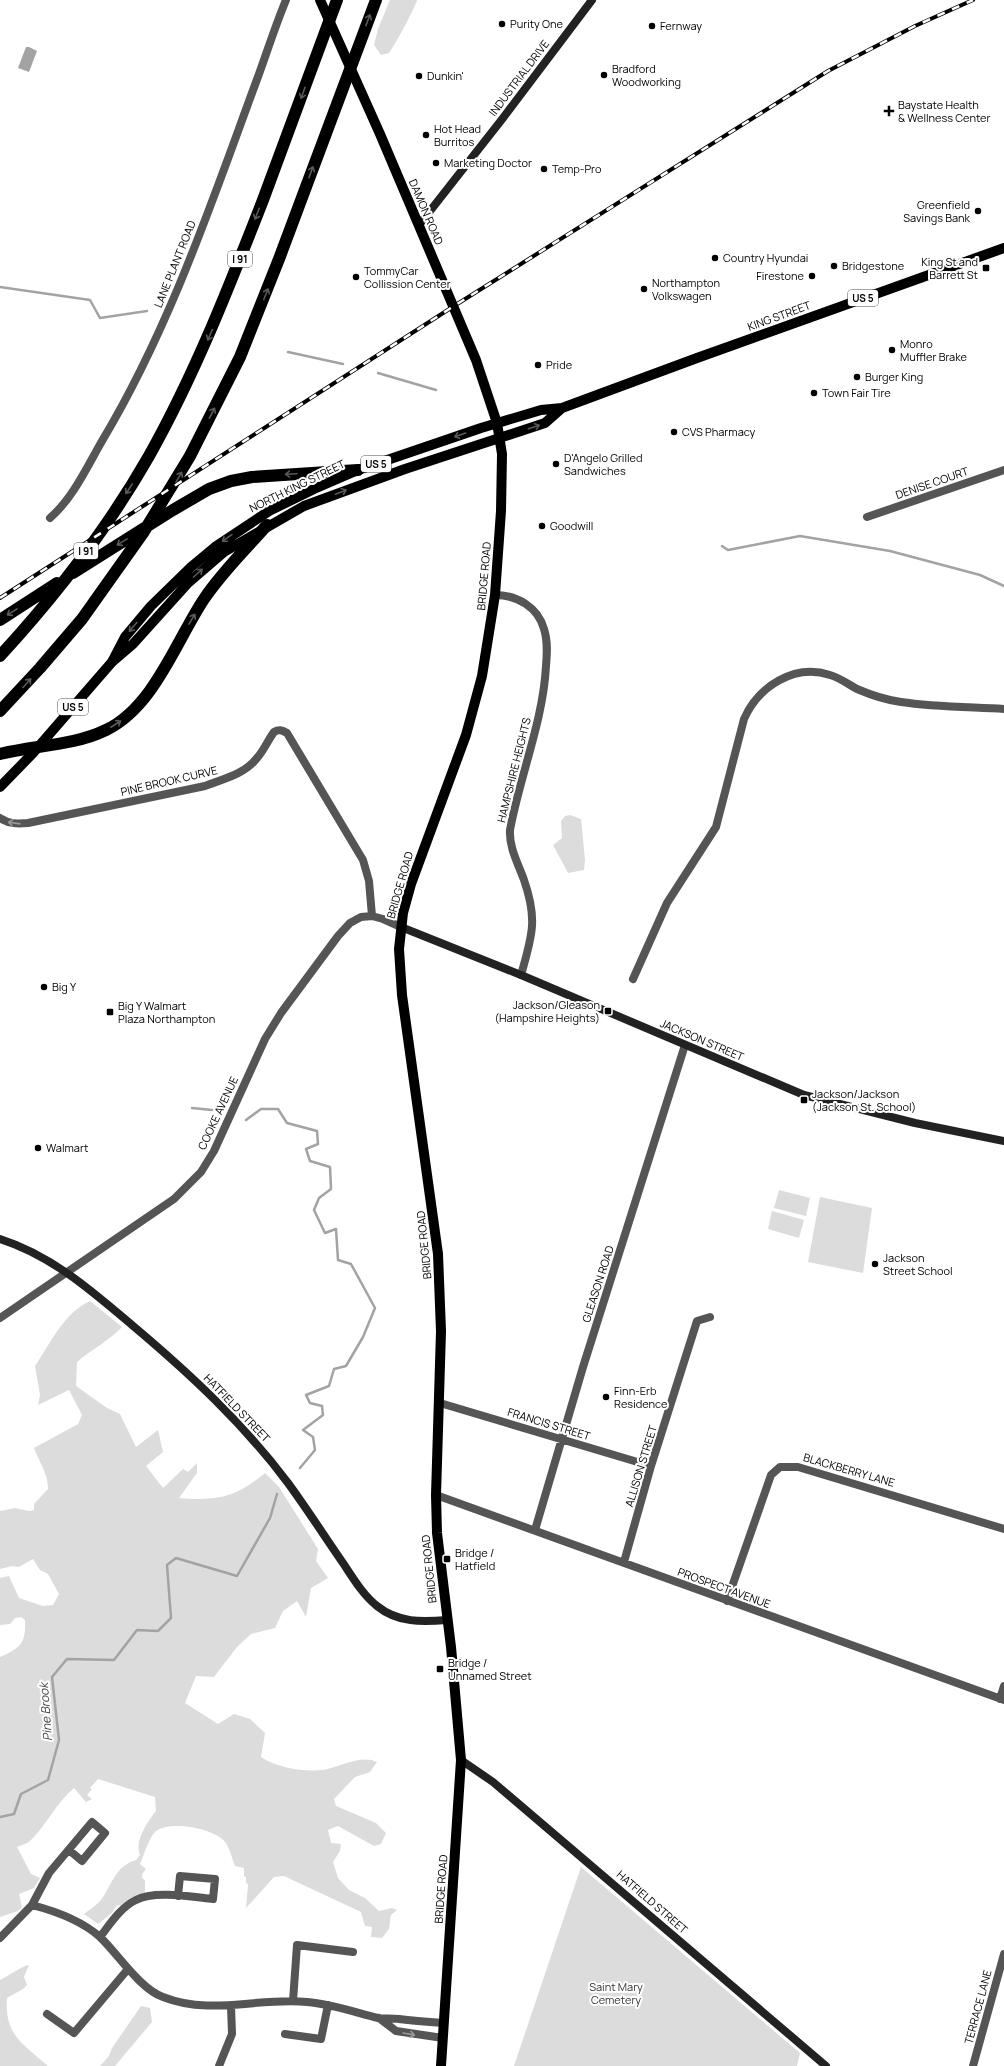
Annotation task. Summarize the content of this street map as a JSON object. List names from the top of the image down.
{
  "streets": {
    "highway": ["I 91"],
    "main road": [
      "DAMON ROAD",
      "US 5",
      "KING STREET",
      "NORTH KING STREET",
      "BRIDGE ROAD"
    ],
    "street": [
      "INDUSTRIAL DRIVE",
      "LANE PLANT ROAD",
      "DENISE COURT",
      "HAMPSHIRE HEIGHTS",
      "PINE BROOK CURVE",
      "JACKSON STREET",
      "COOKE AVENUE",
      "GLEASON ROAD",
      "HATFIELD STREET",
      "FRANCIS STREET",
      "ALLISON STREET",
      "BLACKBERRY LANE",
      "PROSPECT AVENUE",
      "TERRACE LANE"
    ]
  },
  "crossings": [
    ["INDUSTRIAL DRIVE", "DAMON ROAD"],
    ["DAMON ROAD", "KING STREET"],
    ["DAMON ROAD", "NORTH KING STREET"],
    ["DAMON ROAD", "BRIDGE ROAD"],
    ["KING STREET", "NORTH KING STREET"],
    ["KING STREET", "BRIDGE ROAD"],
    ["NORTH KING STREET", "BRIDGE ROAD"],
    ["BRIDGE ROAD", "HAMPSHIRE HEIGHTS"],
    ["BRIDGE ROAD", "JACKSON STREET"],
    ["BRIDGE ROAD", "HATFIELD STREET"],
    ["BRIDGE ROAD", "FRANCIS STREET"],
    ["BRIDGE ROAD", "PROSPECT AVENUE"],
    ["HAMPSHIRE HEIGHTS", "JACKSON STREET"],
    ["PINE BROOK CURVE", "COOKE AVENUE"],
    ["JACKSON STREET", "GLEASON ROAD"],
    ["COOKE AVENUE", "HATFIELD STREET"],
    ["GLEASON ROAD", "FRANCIS STREET"],
    ["GLEASON ROAD", "PROSPECT AVENUE"],
    ["FRANCIS STREET", "ALLISON STREET"],
    ["ALLISON STREET", "PROSPECT AVENUE"],
    ["BLACKBERRY LANE", "PROSPECT AVENUE"]
  ],
  "water": ["Pine Brook"],
  "parks": ["Saint Mary Cemetery"],
  "places": {
    "other": [
      "Purity One",
      "Fernway",
      "Bradford Woodworking",
      "Dunkin'",
      "Hot Head Burritos",
      "Marketing Doctor",
      "Temp-Pro",
      "Greenfield Savings Bank",
      "Country Hyundai",
      "Bridgestone",
      "Firestone",
      "TommyCar Collission Center",
      "Northampton Volkswagen",
      "Monro Muffler Brake",
      "Pride",
      "Burger King",
      "Town Fair Tire",
      "CVS Pharmacy",
      "D'Angelo Grilled Sandwiches",
      "Goodwill",
      "Big Y",
      "Walmart",
      "Jackson Street School",
      "Finn-Erb Residence"
    ],
    "health": ["Baystate Health & Wellness Center"],
    "transit": [
      "King St and Barrett St",
      "Jackson/Gleason (Hampshire Heights)",
      "Big Y Walmart Plaza Northampton",
      "Jackson/Jackson (Jackson St. School)",
      "Bridge / Hatfield",
      "Bridge / Unnamed Street"
    ]
  }
}
